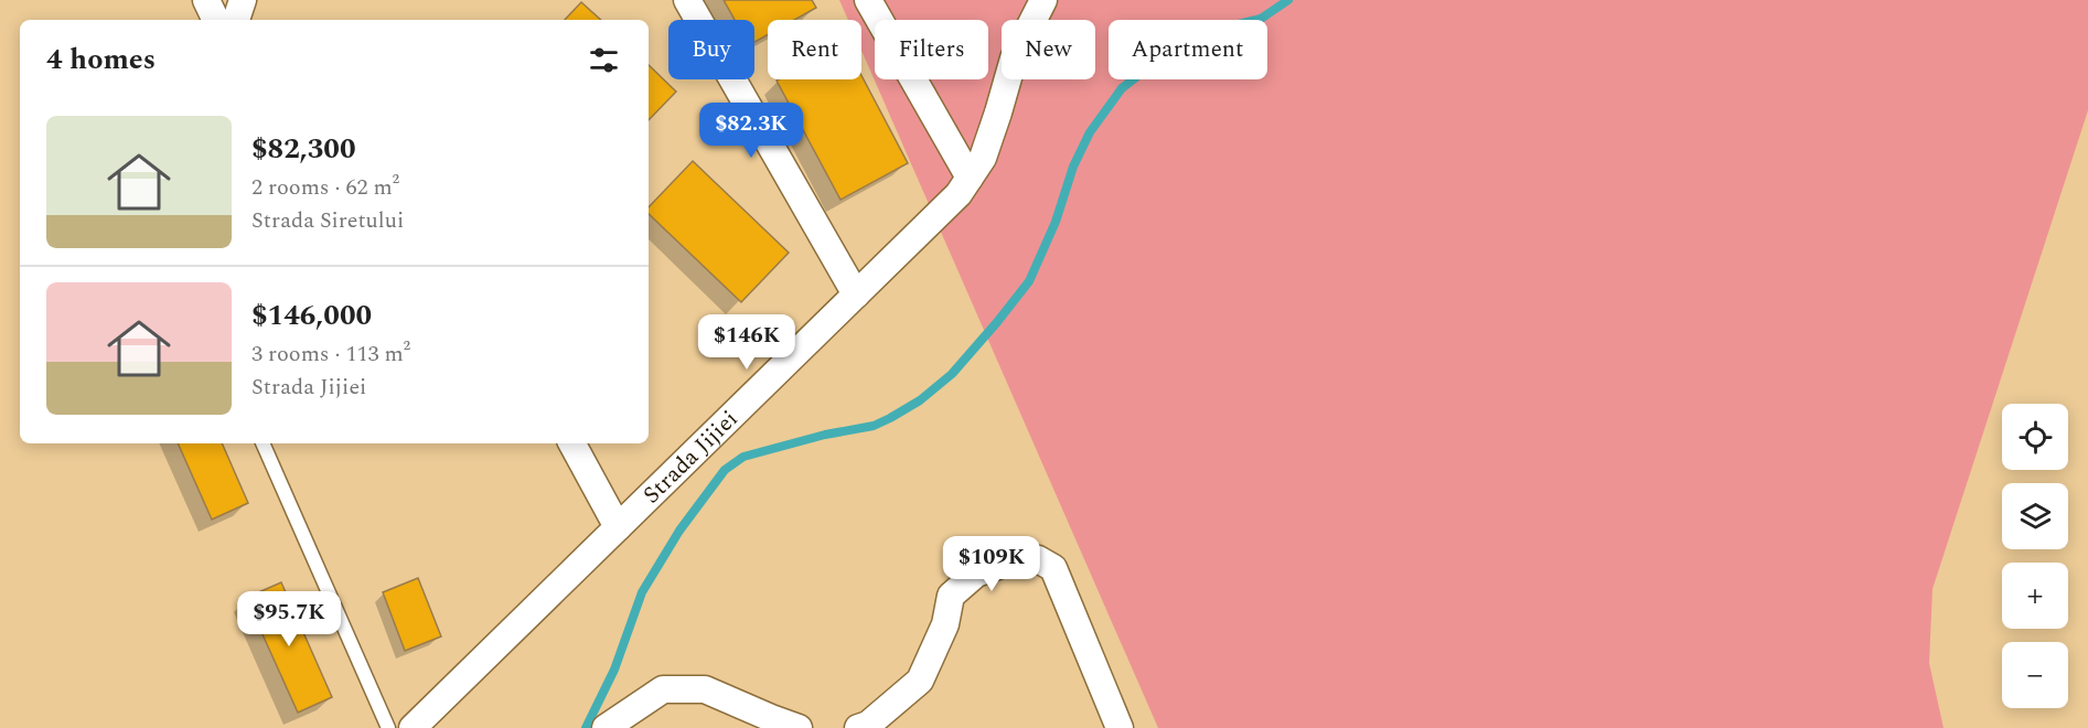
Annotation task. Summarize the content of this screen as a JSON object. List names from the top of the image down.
{
  "streets": {
    "street": ["Strada Jijiei"]
  },
  "page": {
    "chip": [
      "Buy",
      "Rent",
      "Filters",
      "New",
      "Apartment"
    ],
    "heading": "4 homes",
    "list": [
      {
        "name": "$82,300",
        "note": "2 rooms · 62 m² · Strada Siretului"
      },
      {
        "name": "$146,000",
        "note": "3 rooms · 113 m² · Strada Jijiei"
      }
    ],
    "price": [
      "$82.3K",
      "$146K",
      "$109K",
      "$95.7K"
    ],
    "map_buttons": ["+", "−"]
  }
}
